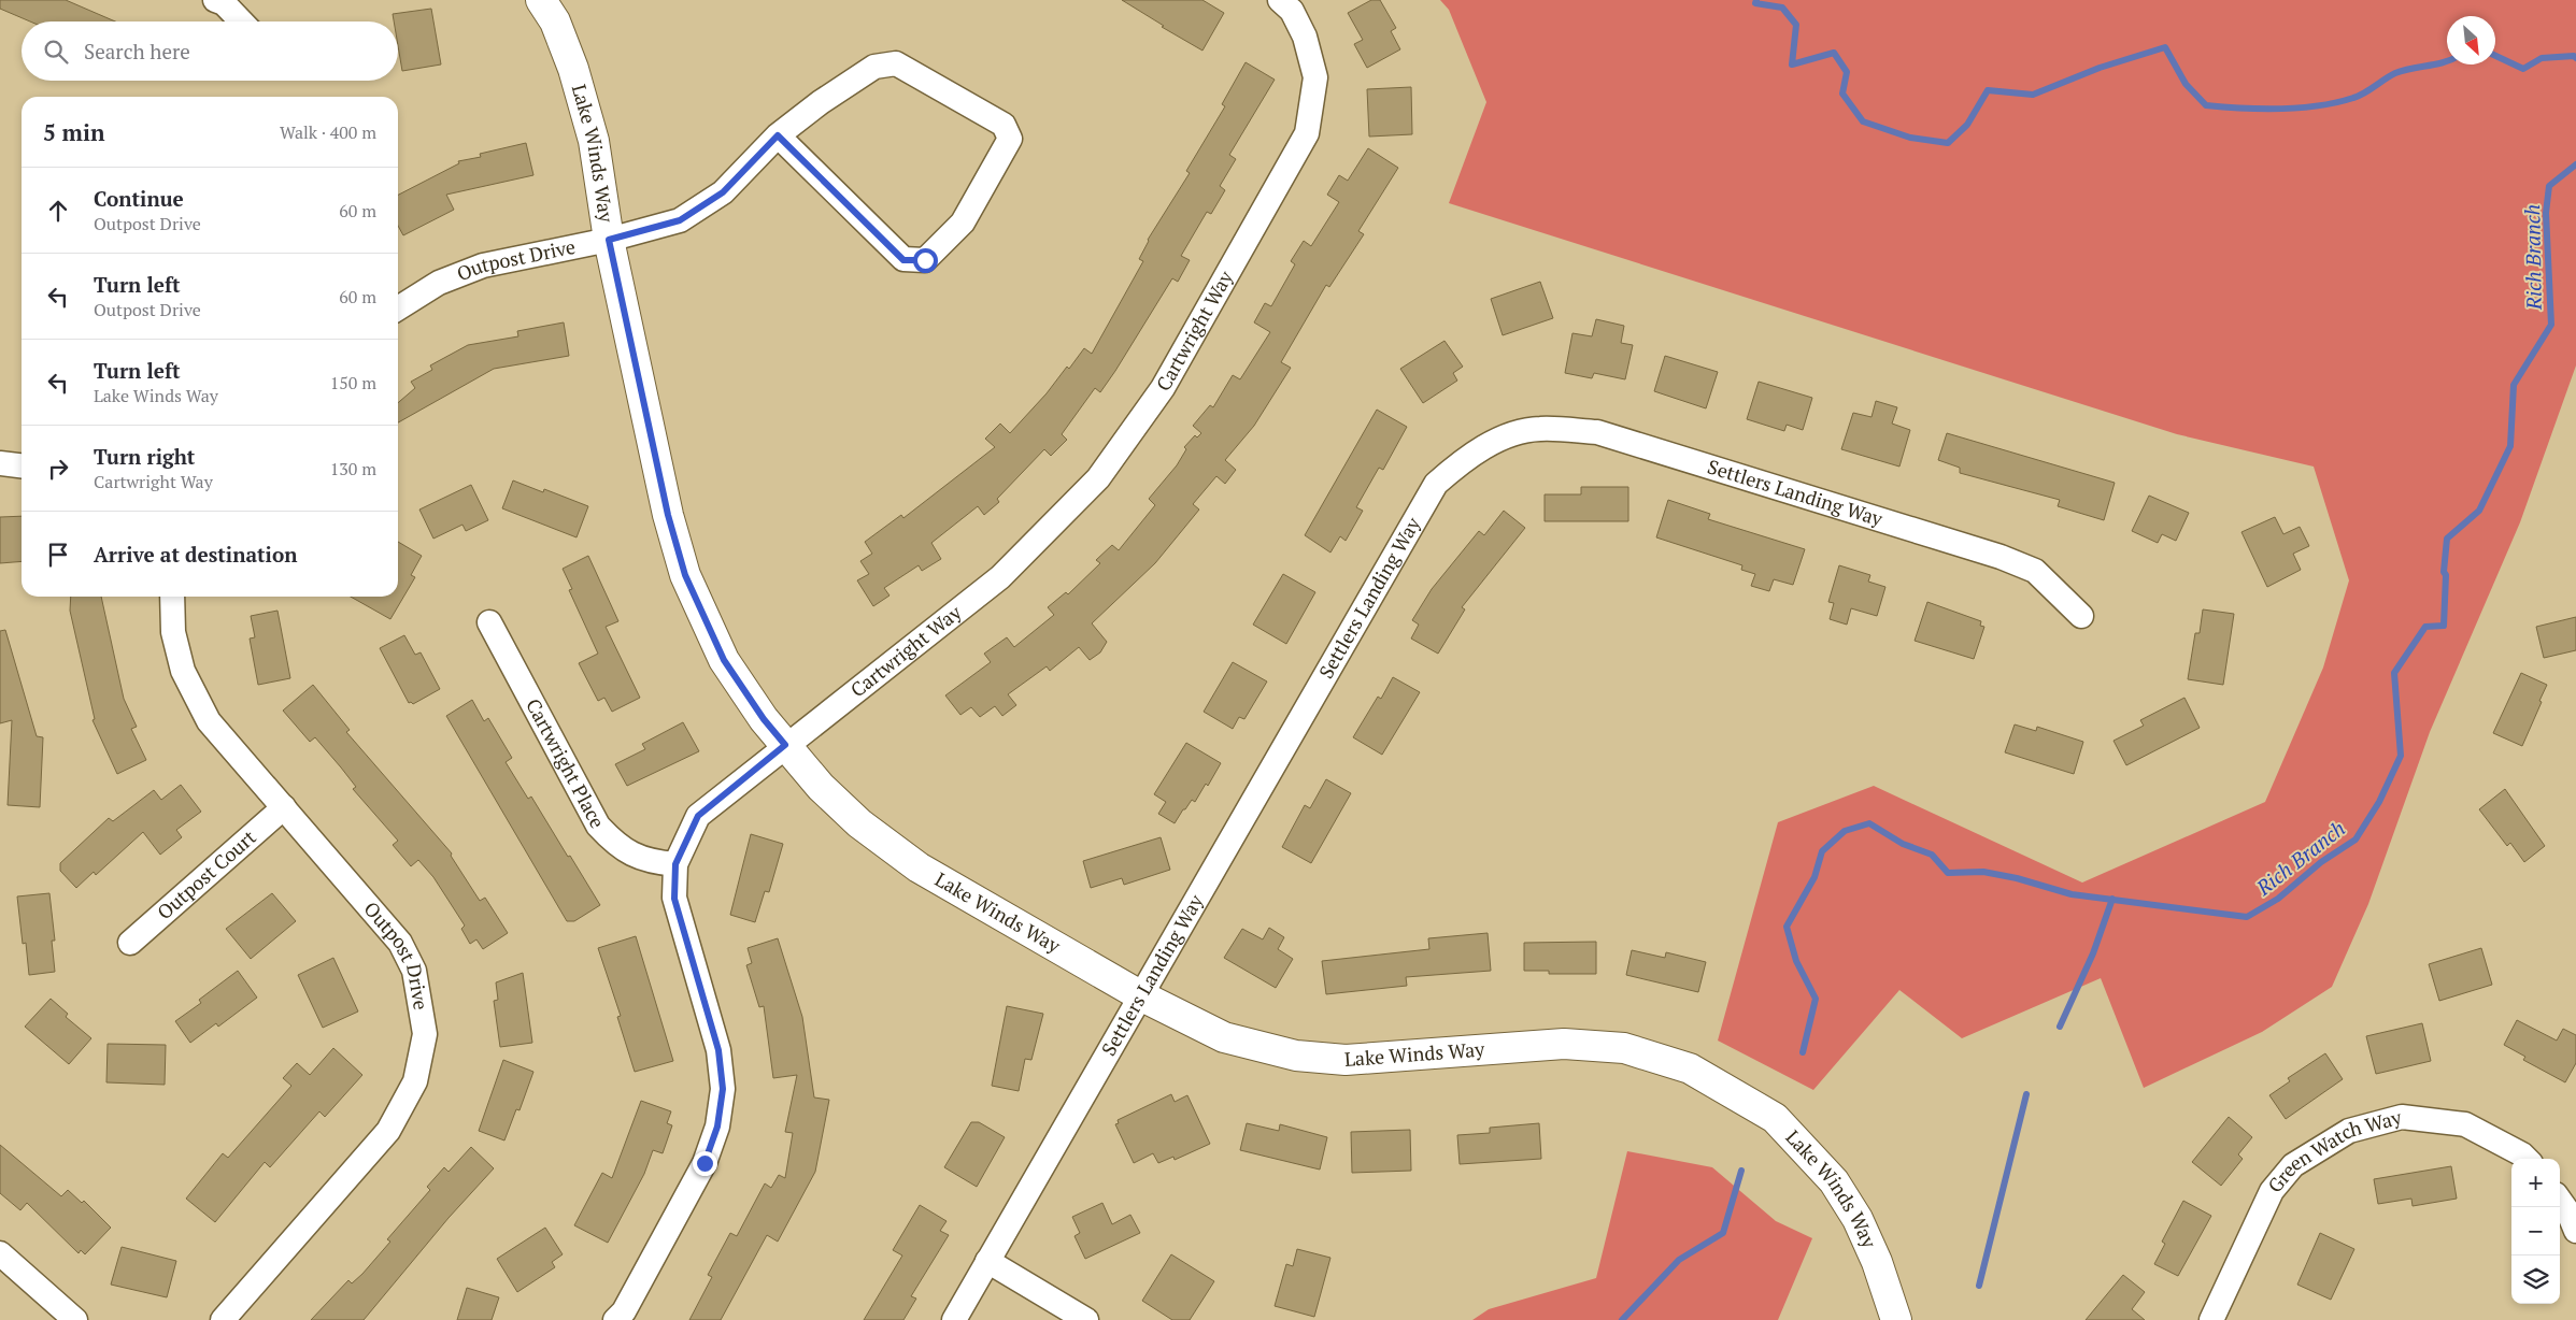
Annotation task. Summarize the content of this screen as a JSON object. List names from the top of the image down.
{
  "streets": {
    "street": [
      "Lake Winds Way",
      "Outpost Drive",
      "Cartwright Way",
      "Settlers Landing Way",
      "Cartwright Place",
      "Outpost Court",
      "Green Watch Way"
    ]
  },
  "crossings": [
    ["Lake Winds Way", "Outpost Drive"],
    ["Lake Winds Way", "Cartwright Way"],
    ["Lake Winds Way", "Settlers Landing Way"],
    ["Outpost Drive", "Outpost Court"],
    ["Cartwright Way", "Cartwright Place"]
  ],
  "water": ["Rich Branch"],
  "north": "bottom right",
  "page": {
    "search": "Search here",
    "heading": ["5 min", "Walk · 400 m"],
    "list": [
      ["Continue", "Outpost Drive", "60 m"],
      ["Turn left", "Outpost Drive", "60 m"],
      ["Turn left", "Lake Winds Way", "150 m"],
      ["Turn right", "Cartwright Way", "130 m"],
      "Arrive at destination"
    ],
    "map_buttons": ["+", "−"]
  }
}
